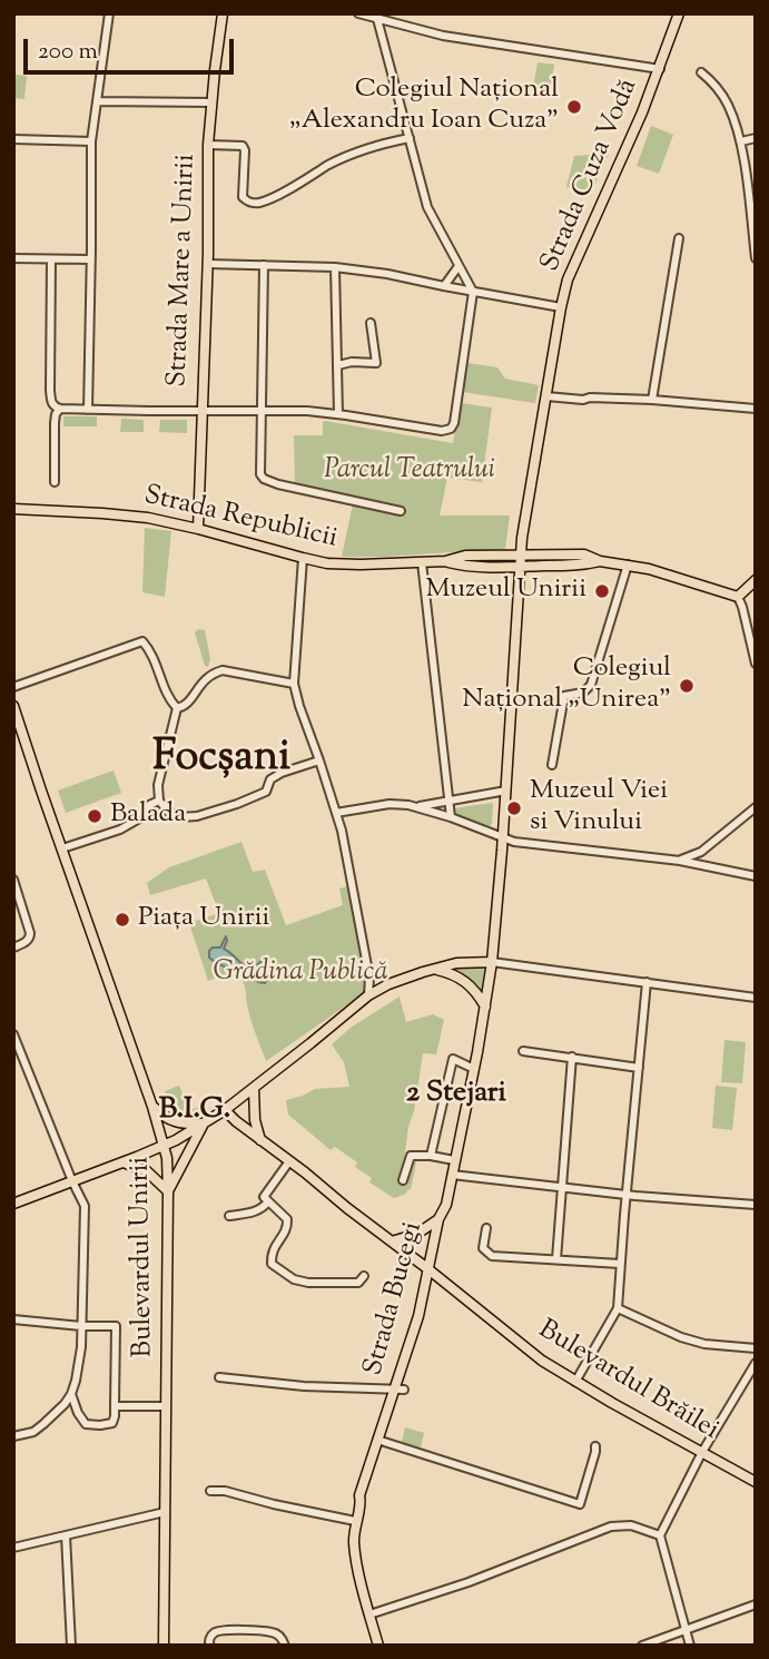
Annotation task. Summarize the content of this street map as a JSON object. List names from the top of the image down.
{
  "streets": {
    "main road": [
      "Strada Cuza Vodă",
      "Strada Mare a Unirii",
      "Strada Republicii",
      "Bulevardul Unirii",
      "Strada Bucegi",
      "Bulevardul Brăilei"
    ]
  },
  "crossings": [
    ["Strada Cuza Vodă", "Strada Republicii"],
    ["Strada Cuza Vodă", "Strada Bucegi"],
    ["Strada Mare a Unirii", "Strada Republicii"],
    ["Strada Bucegi", "Bulevardul Brăilei"]
  ],
  "districts": ["Focșani", "2 Stejari", "B.I.G."],
  "parks": ["Parcul Teatrului", "Grădina Publică"],
  "places": [
    "Colegiul Național „Alexandru Ioan Cuza\"",
    "Muzeul Unirii",
    "Colegiul Național „Unirea\"",
    "Muzeul Viei si Vinului",
    "Balada",
    "Piața Unirii"
  ],
  "scale_bar": "200 m"
}
